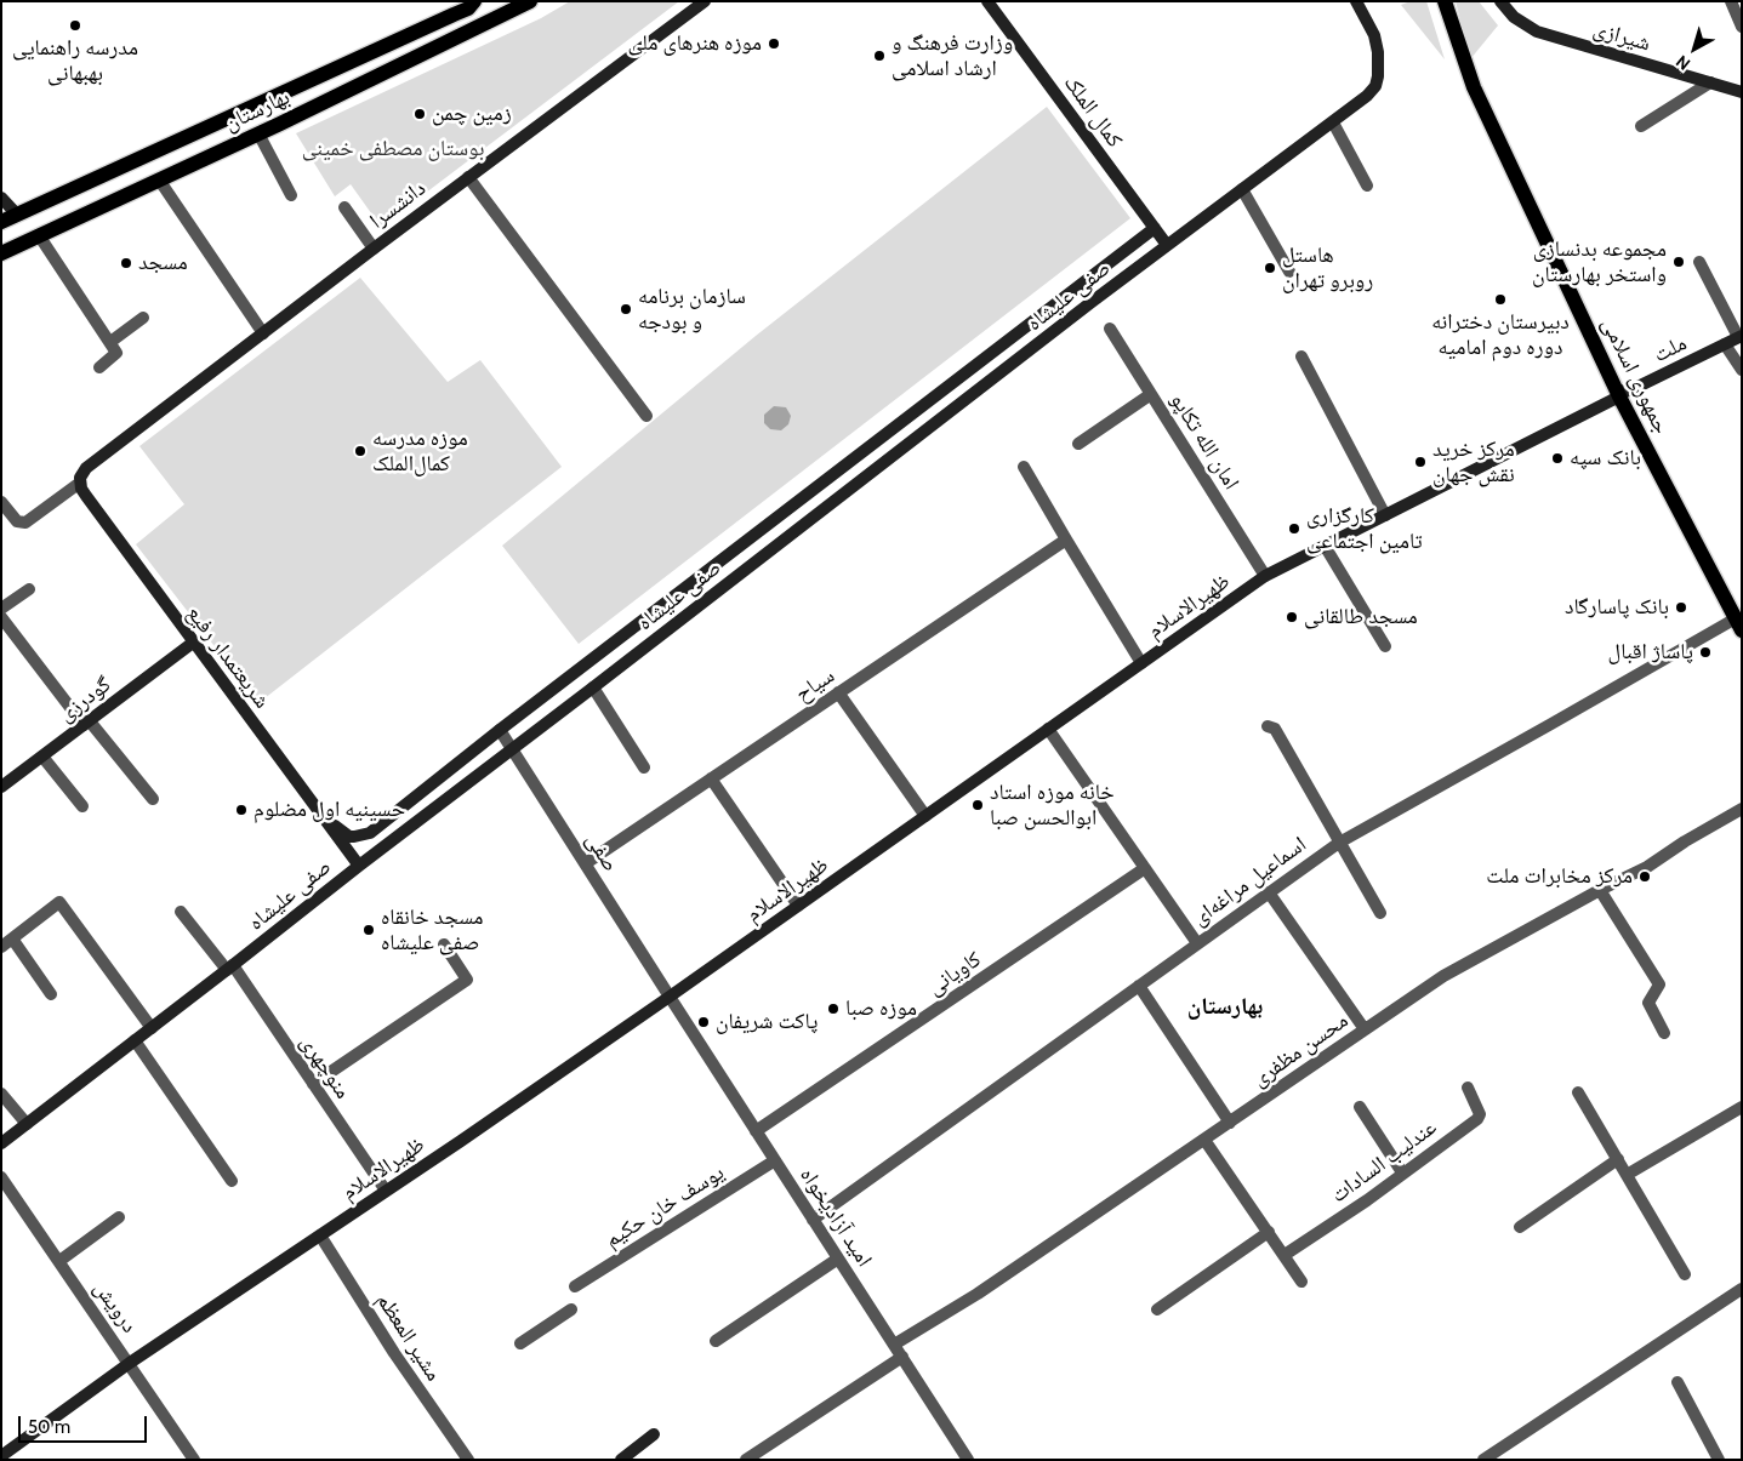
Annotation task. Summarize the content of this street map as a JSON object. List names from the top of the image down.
{
  "streets": {
    "main road": ["بهارستان", "جمهوری اسلامی"],
    "street": [
      "شیرازی",
      "کمال الملک",
      "دانشسرا",
      "صفی علیشاه",
      "ملت",
      "امان الله تکاپو",
      "ظهیرالاسلام",
      "شریعتمدار رفیع",
      "سیاح",
      "گودرزی",
      "صفی",
      "اسماعیل مراغه‌ای",
      "کاویانی",
      "محسن مظفری",
      "منوچهری",
      "عندلیب السادات",
      "یوسف خان حکیم",
      "امید آزادیخواه",
      "درویش",
      "مشیر المعظم"
    ]
  },
  "crossings": [
    ["کمال الملک", "صفی علیشاه"],
    ["دانشسرا", "شریعتمدار رفیع"],
    ["صفی علیشاه", "شریعتمدار رفیع"],
    ["صفی علیشاه", "صفی"],
    ["صفی علیشاه", "منوچهری"],
    ["ملت", "جمهوری اسلامی"],
    ["ملت", "ظهیرالاسلام"],
    ["جمهوری اسلامی", "ظهیرالاسلام"],
    ["جمهوری اسلامی", "اسماعیل مراغه‌ای"],
    ["امان الله تکاپو", "ظهیرالاسلام"],
    ["ظهیرالاسلام", "صفی"],
    ["ظهیرالاسلام", "منوچهری"],
    ["ظهیرالاسلام", "امید آزادیخواه"],
    ["ظهیرالاسلام", "درویش"],
    ["ظهیرالاسلام", "مشیر المعظم"],
    ["شریعتمدار رفیع", "گودرزی"],
    ["سیاح", "صفی"],
    ["صفی", "امید آزادیخواه"],
    ["اسماعیل مراغه‌ای", "امید آزادیخواه"],
    ["کاویانی", "امید آزادیخواه"],
    ["محسن مظفری", "امید آزادیخواه"],
    ["یوسف خان حکیم", "امید آزادیخواه"]
  ],
  "districts": ["بهارستان"],
  "parks": ["بوستان مصطفی خمینی"],
  "places": [
    "مدرسه راهنمایی بهبهانی",
    "موزه هنرهای ملی",
    "وزارت فرهنگ و ارشاد اسلامی",
    "زمین چمن",
    "مجموعه بدنسازی واستخر بهارستان",
    "مسجد",
    "هاستل روبرو تهران",
    "دبیرستان دخترانه دوره دوم امامیه",
    "سازمان برنامه و بودجه",
    "موزه مدرسه کمال‌الملک",
    "بانک سپه",
    "مرکز خرید نقش جهان",
    "کارگزاری تامین اجتماعی",
    "بانک پاسارگاد",
    "مسجد طالقانی",
    "پاساژ اقبال",
    "خانه موزه استاد ابوالحسن صبا",
    "حسینیه اول مضلوم",
    "مرکز مخابرات ملت",
    "مسجد خانقاه صفی علیشاه",
    "موزه صبا",
    "پاکت شریفان"
  ],
  "scale_bar": "50 m",
  "north": "bottom left"
}
